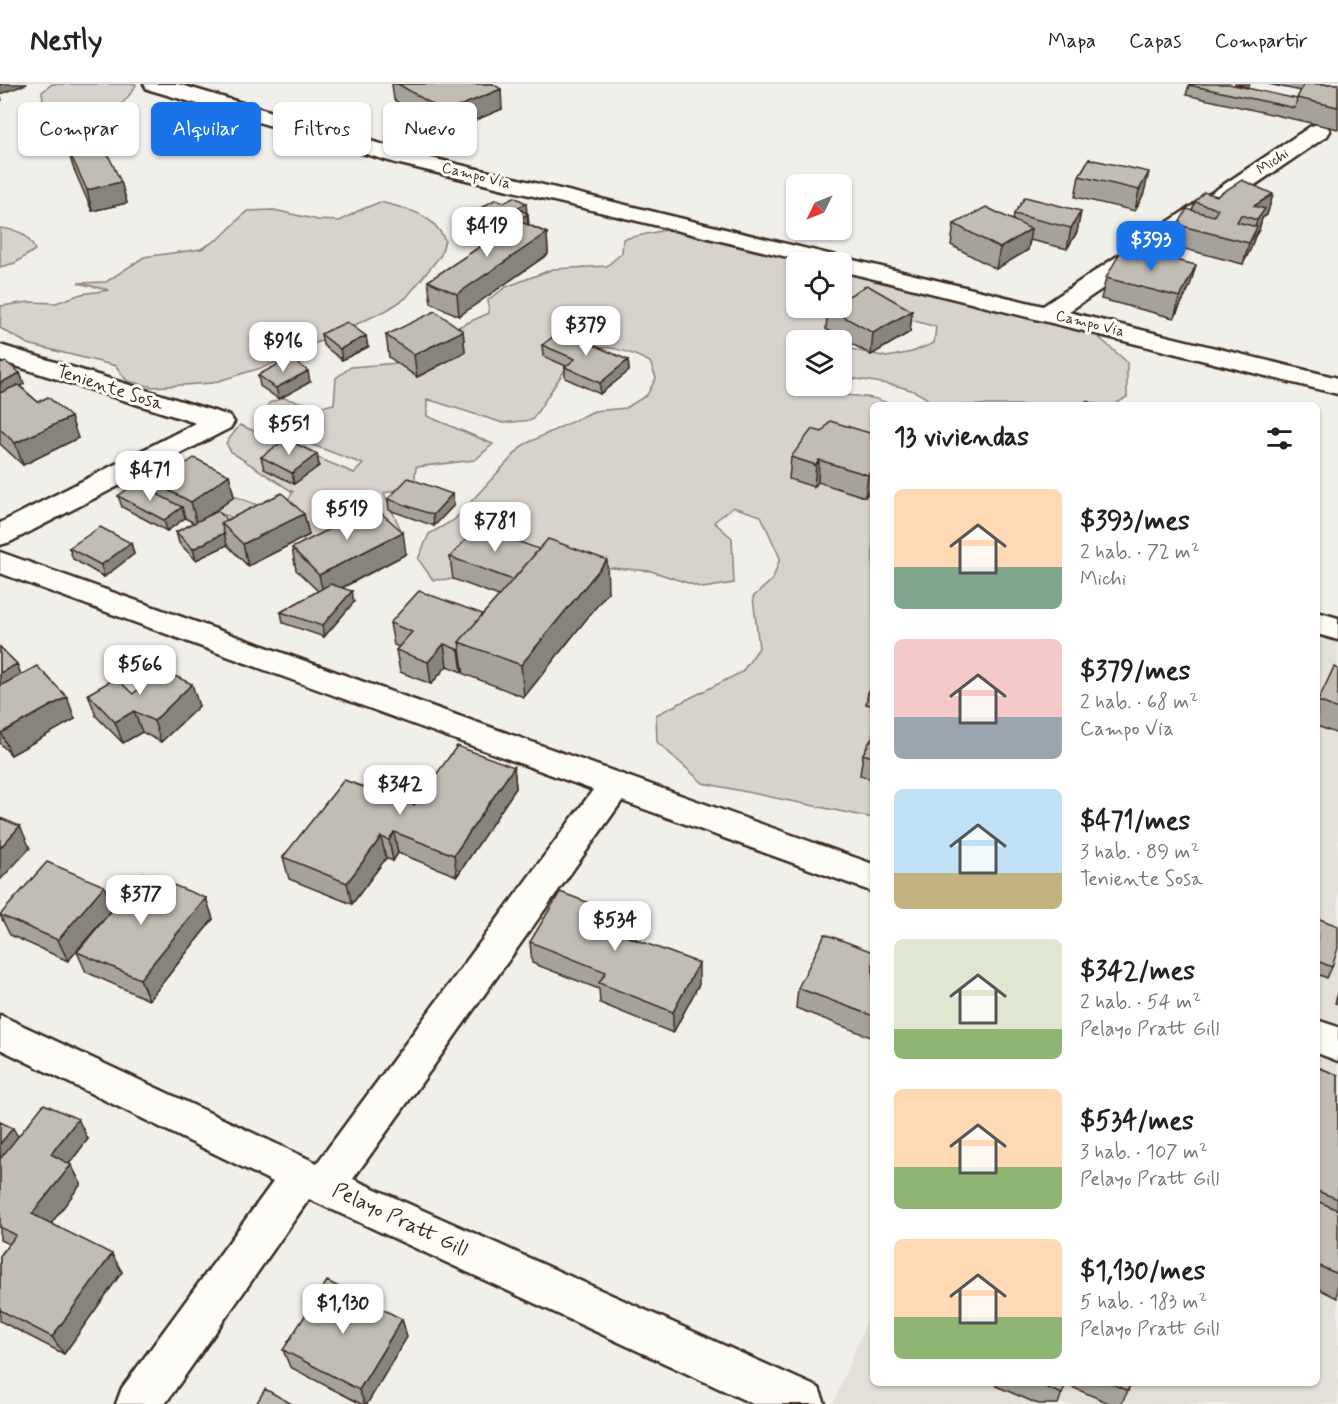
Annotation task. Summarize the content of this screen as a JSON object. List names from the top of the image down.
{
  "streets": {
    "street": [
      "Michi",
      "Campo Via",
      "Teniente Sosa",
      "Pelayo Pratt Gill"
    ]
  },
  "crossings": [
    ["Michi", "Campo Via"]
  ],
  "north": "bottom left",
  "page": {
    "header": "Nestly",
    "nav": ["Mapa", "Capas", "Compartir"],
    "chip": [
      "Comprar",
      "Alquilar",
      "Filtros",
      "Nuevo"
    ],
    "price": [
      "$419",
      "$393",
      "$379",
      "$916",
      "$551",
      "$471",
      "$519",
      "$781",
      "$566",
      "$342",
      "$377",
      "$534",
      "$1,130"
    ],
    "heading": "13 viviendas",
    "list": [
      {
        "name": "$393/mes",
        "note": "2 hab. · 72 m² · Michi"
      },
      {
        "name": "$379/mes",
        "note": "2 hab. · 68 m² · Campo Via"
      },
      {
        "name": "$471/mes",
        "note": "3 hab. · 89 m² · Teniente Sosa"
      },
      {
        "name": "$342/mes",
        "note": "2 hab. · 54 m² · Pelayo Pratt Gill"
      },
      {
        "name": "$534/mes",
        "note": "3 hab. · 107 m² · Pelayo Pratt Gill"
      },
      {
        "name": "$1,130/mes",
        "note": "5 hab. · 183 m² · Pelayo Pratt Gill"
      }
    ]
  }
}
